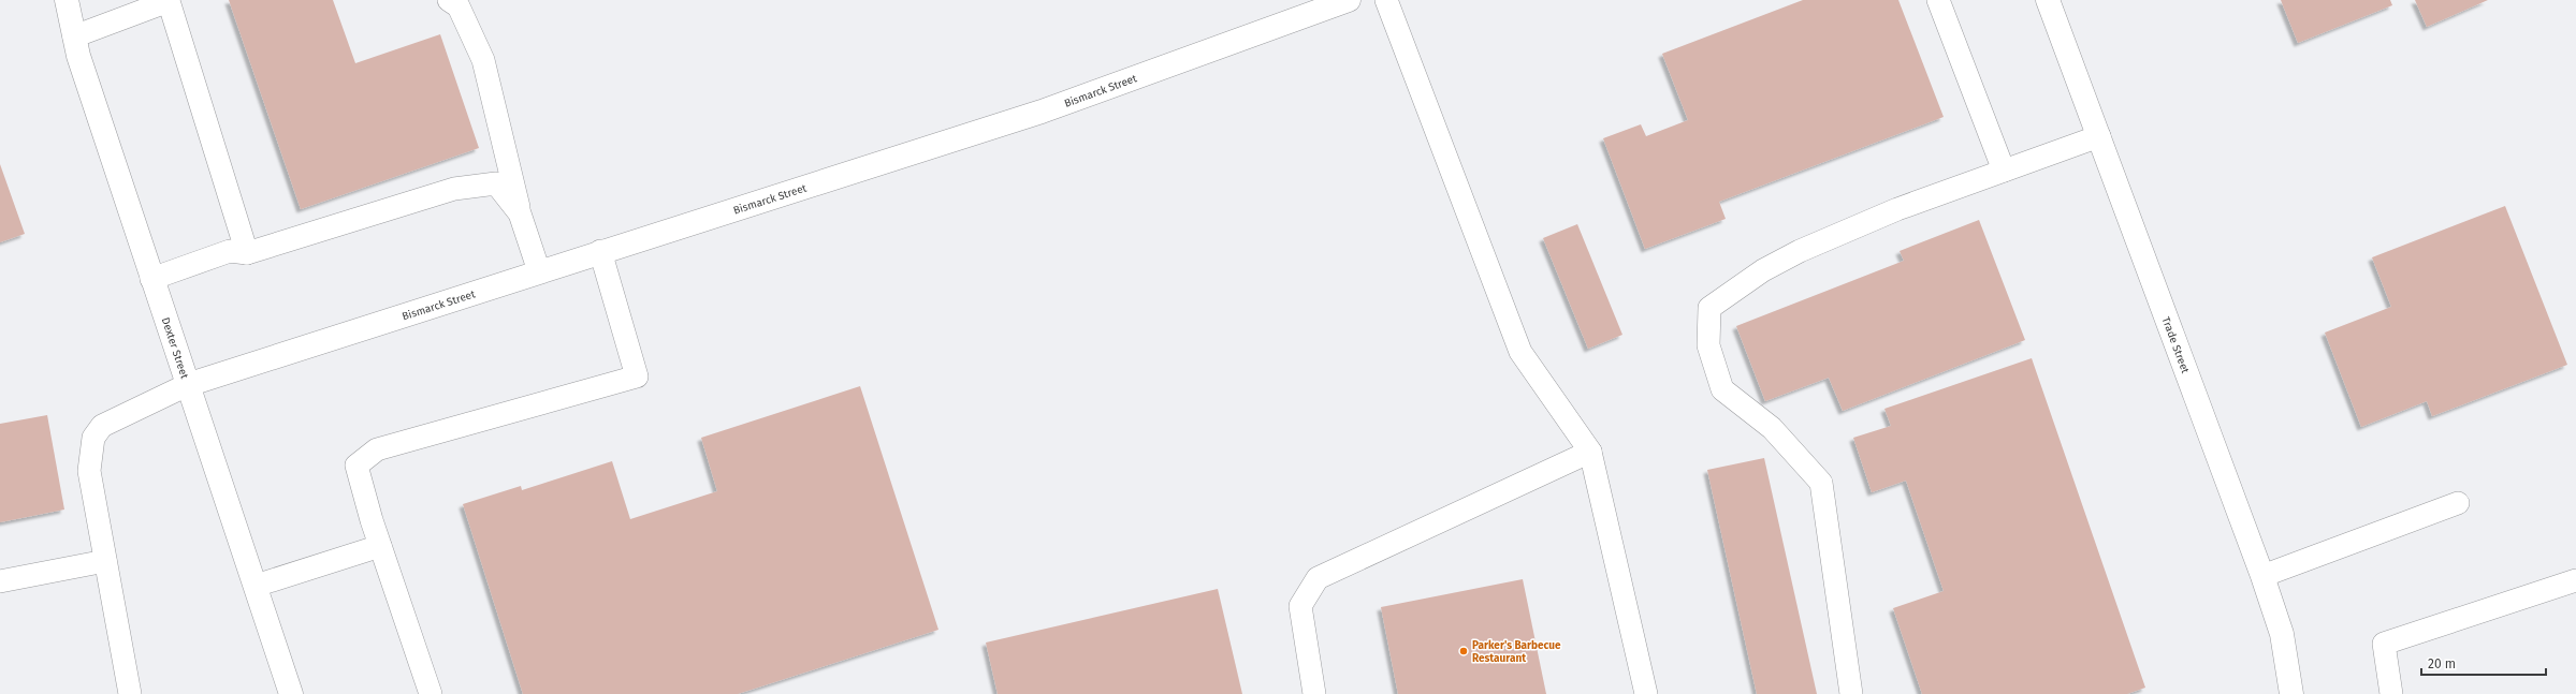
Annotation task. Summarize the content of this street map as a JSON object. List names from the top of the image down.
{
  "streets": {
    "street": ["Bismarck Street", "Trade Street", "Dexter Street"]
  },
  "crossings": [
    ["Bismarck Street", "Dexter Street"]
  ],
  "places": ["Parker's Barbecue Restaurant"],
  "scale_bar": "20 m"
}
